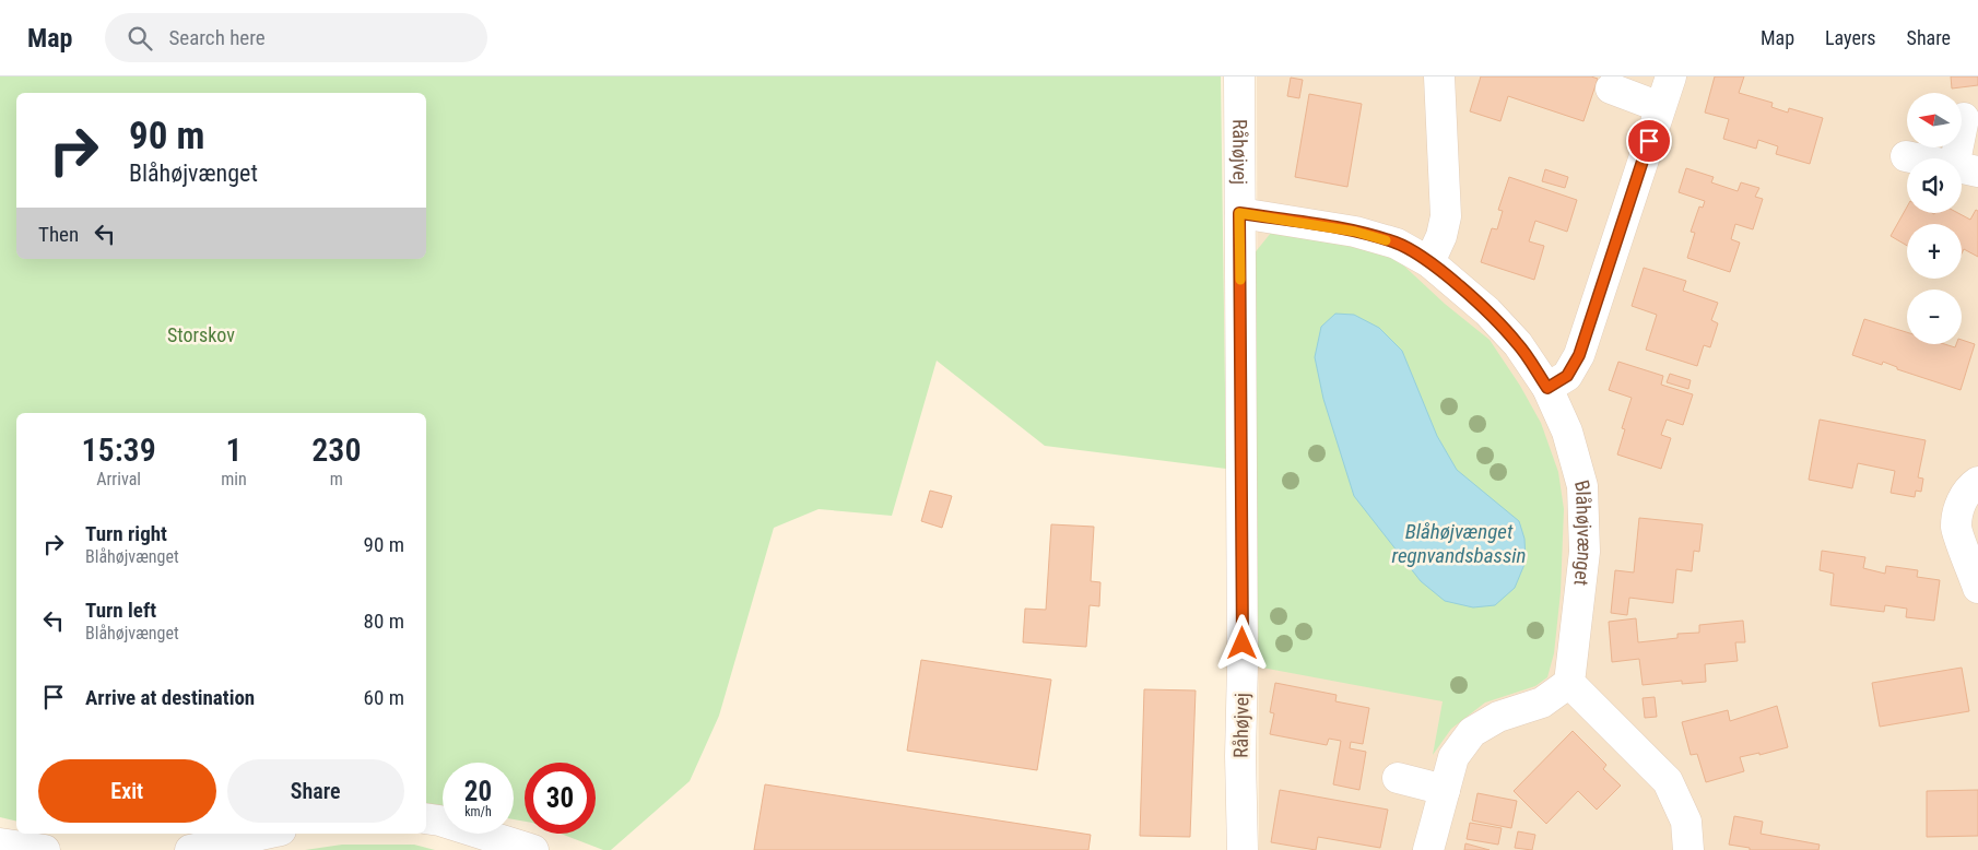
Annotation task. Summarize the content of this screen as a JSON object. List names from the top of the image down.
{
  "streets": {
    "street": ["Råhøjvej", "Blåhøjvænget"]
  },
  "crossings": [
    ["Råhøjvej", "Blåhøjvænget"]
  ],
  "water": ["Blåhøjvænget regnvandsbassin"],
  "parks": ["Storskov"],
  "north": "left",
  "page": {
    "header": "Map",
    "search": "Search here",
    "nav": ["Map", "Layers", "Share"],
    "map_buttons": ["+", "−"],
    "turn": ["90 m", "Blåhøjvænget"],
    "then": "Then",
    "eta": [
      "15:39",
      "Arrival",
      "1",
      "min",
      "230",
      "m"
    ],
    "list": [
      {
        "name": "Turn right",
        "note": "Blåhøjvænget",
        "value": "90 m"
      },
      {
        "name": "Turn left",
        "note": "Blåhøjvænget",
        "value": "80 m"
      },
      {
        "name": "Arrive at destination",
        "value": "60 m"
      }
    ],
    "buttons": ["Exit", "Share"],
    "speed": "20 km/h",
    "limit": "30"
  }
}
